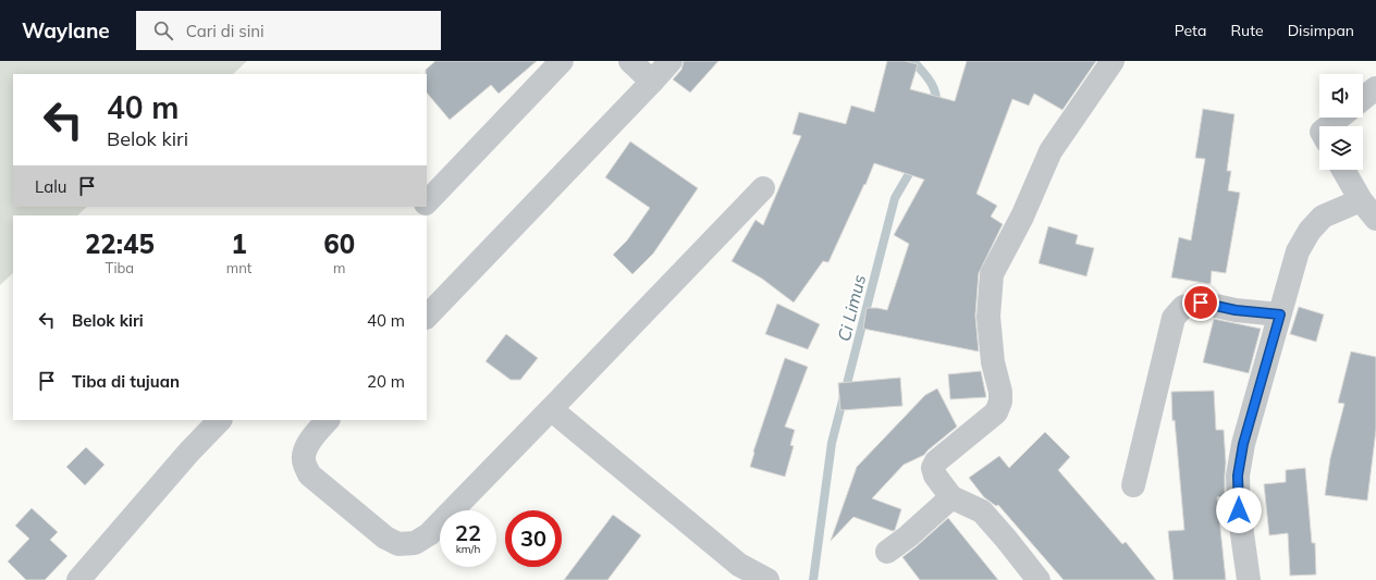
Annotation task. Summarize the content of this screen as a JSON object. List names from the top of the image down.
{
  "water": ["Ci Limus"],
  "page": {
    "header": "Waylane",
    "search": "Cari di sini",
    "nav": ["Peta", "Rute", "Disimpan"],
    "turn": ["40 m", "Belok kiri"],
    "then": "Lalu",
    "eta": [
      "22:45",
      "Tiba",
      "1",
      "mnt",
      "60",
      "m"
    ],
    "list": [
      {
        "name": "Belok kiri",
        "value": "40 m"
      },
      {
        "name": "Tiba di tujuan",
        "value": "20 m"
      }
    ],
    "speed": "22 km/h",
    "limit": "30"
  }
}
